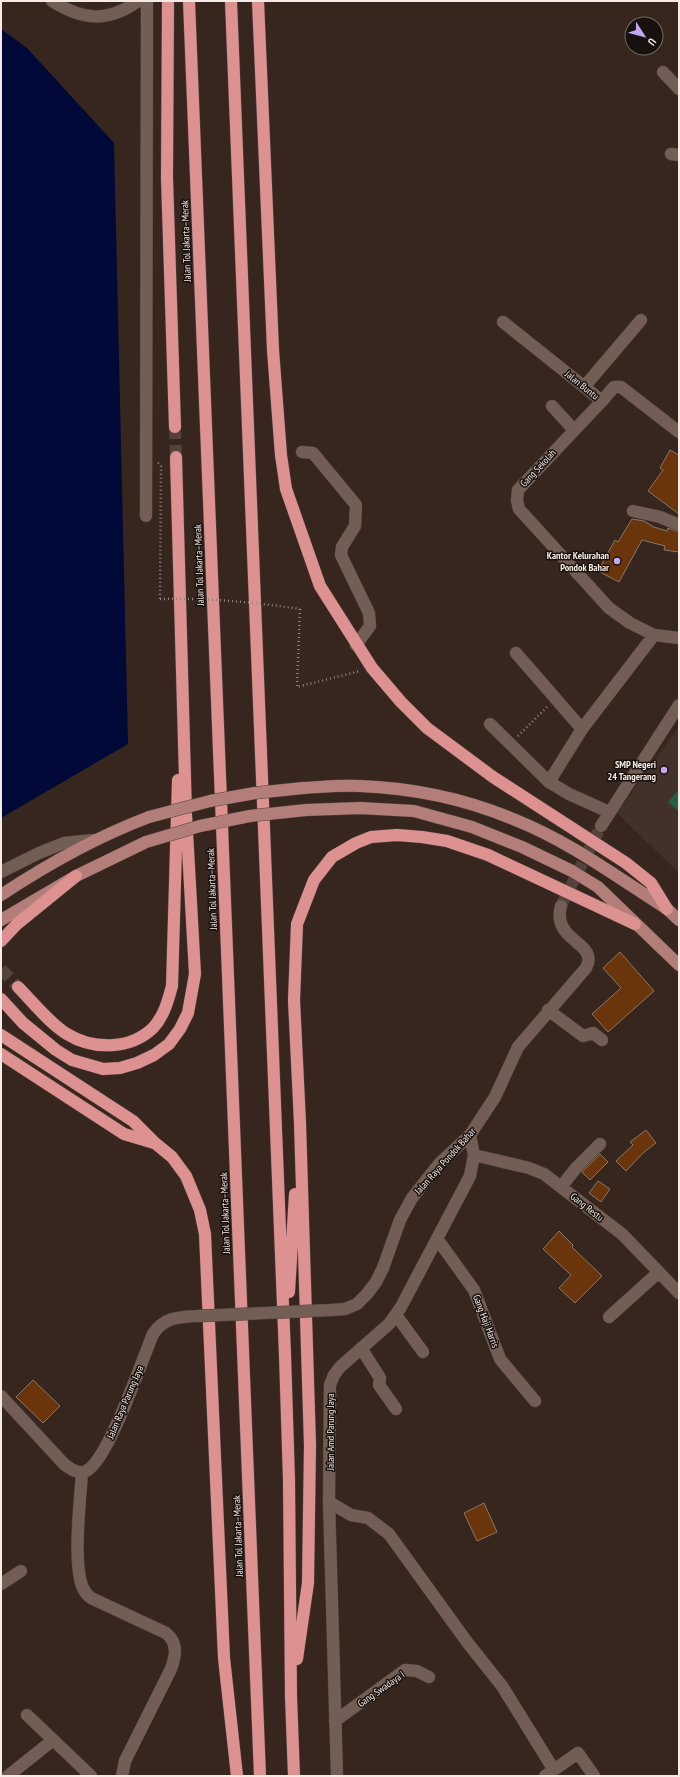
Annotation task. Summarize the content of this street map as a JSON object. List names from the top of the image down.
{
  "streets": {
    "highway": ["Jalan Tol Jakarta–Merak"],
    "street": [
      "Jalan Buntu",
      "Gang Sekolah",
      "Jalan Raya Pondok Bahar",
      "Gang Restu",
      "Gang Haji Harris",
      "Jalan Raya Parung Jaya",
      "Jalan Amd Parung Jaya",
      "Gang Swadaya I"
    ]
  },
  "crossings": [
    ["Jalan Buntu", "Gang Sekolah"],
    ["Jalan Raya Pondok Bahar", "Jalan Raya Parung Jaya"],
    ["Jalan Raya Pondok Bahar", "Jalan Amd Parung Jaya"],
    ["Gang Restu", "Jalan Amd Parung Jaya"],
    ["Gang Haji Harris", "Jalan Amd Parung Jaya"],
    ["Jalan Amd Parung Jaya", "Gang Swadaya I"]
  ],
  "places": ["Kantor Kelurahan Pondok Bahar", "SMP Negeri 24 Tangerang"],
  "north": "bottom right"
}
